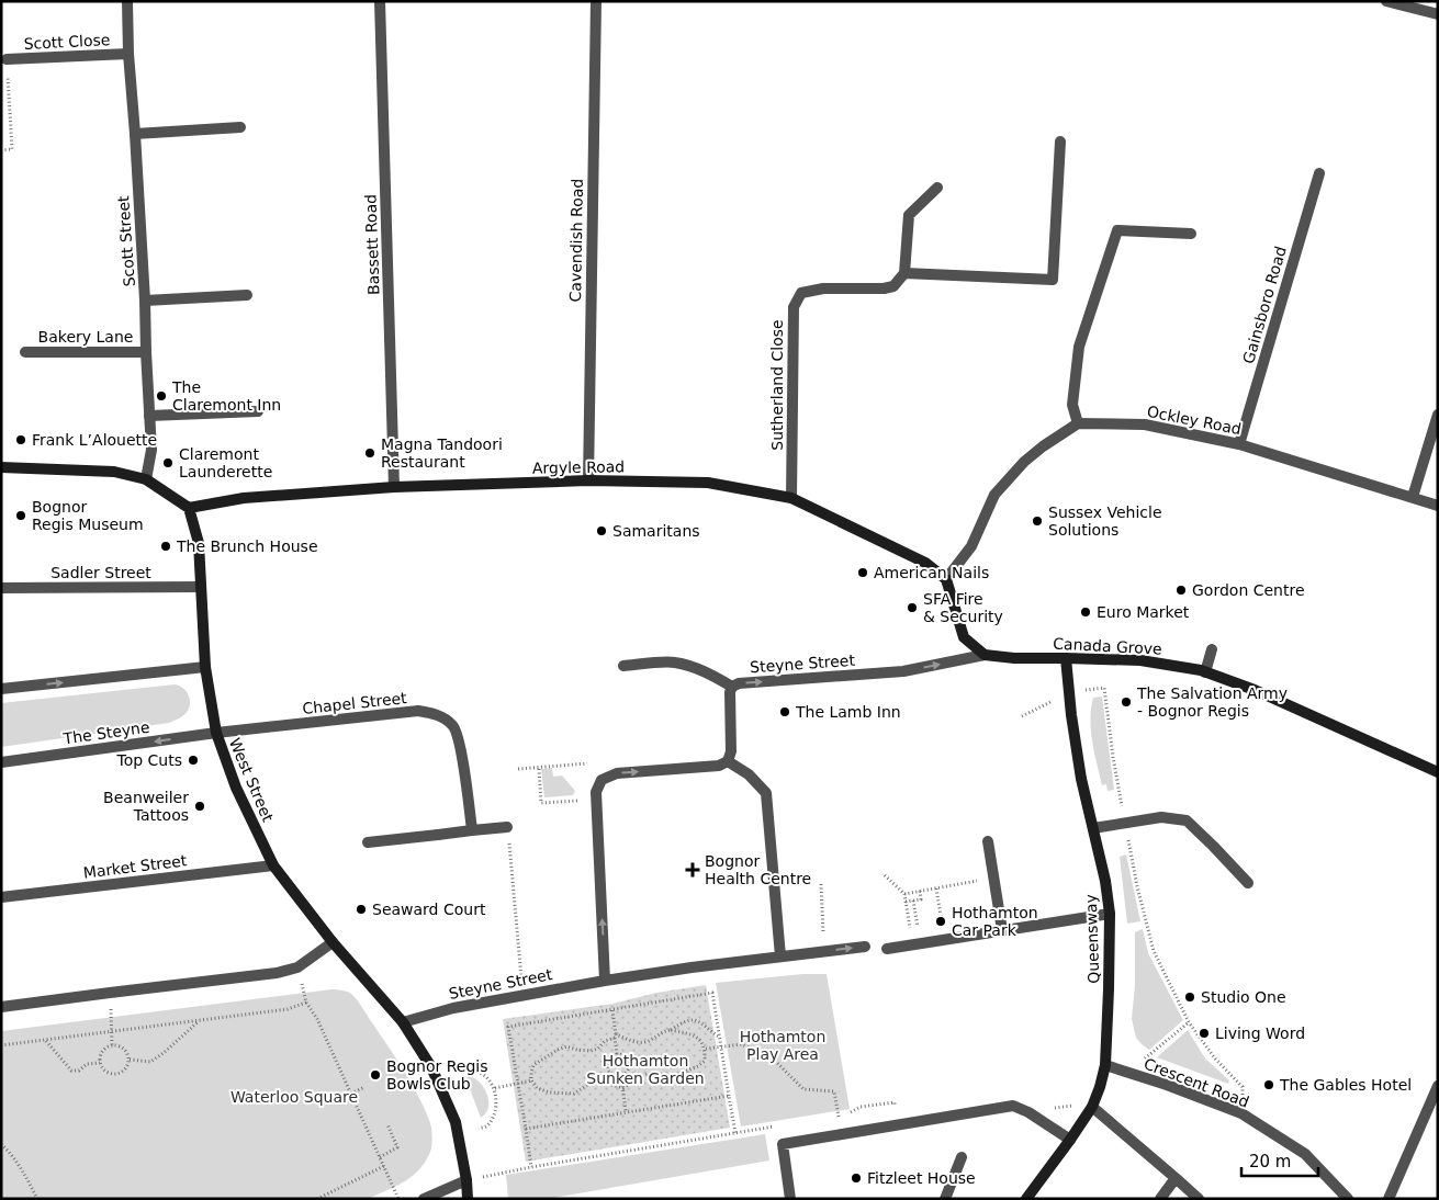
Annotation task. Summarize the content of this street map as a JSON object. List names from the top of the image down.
{
  "streets": {
    "main road": [
      "Argyle Road",
      "Canada Grove",
      "West Street",
      "Queensway"
    ],
    "street": [
      "Scott Close",
      "Cavendish Road",
      "Scott Street",
      "Bassett Road",
      "Gainsboro Road",
      "Bakery Lane",
      "Sutherland Close",
      "Ockley Road",
      "Sadler Street",
      "Steyne Street",
      "Chapel Street",
      "The Steyne",
      "Market Street",
      "Crescent Road"
    ]
  },
  "crossings": [
    ["Scott Close", "Scott Street"],
    ["Cavendish Road", "Argyle Road"],
    ["Scott Street", "Bakery Lane"],
    ["Bassett Road", "Argyle Road"],
    ["Gainsboro Road", "Ockley Road"],
    ["Sutherland Close", "Argyle Road"],
    ["Argyle Road", "West Street"],
    ["Sadler Street", "West Street"],
    ["Canada Grove", "Steyne Street"],
    ["Canada Grove", "Queensway"],
    ["Steyne Street", "West Street"],
    ["Chapel Street", "The Steyne"],
    ["Chapel Street", "West Street"],
    ["The Steyne", "West Street"],
    ["West Street", "Market Street"],
    ["Queensway", "Crescent Road"]
  ],
  "one_way": ["Steyne Street"],
  "parks": ["Hothamton Play Area", "Hothamton Sunken Garden", "Waterloo Square"],
  "places": {
    "other": [
      "The Claremont Inn",
      "Frank L’Alouette",
      "Magna Tandoori Restaurant",
      "Claremont Launderette",
      "Bognor Regis Museum",
      "Sussex Vehicle Solutions",
      "Samaritans",
      "The Brunch House",
      "American Nails",
      "Gordon Centre",
      "SFA Fire & Security",
      "Euro Market",
      "The Salvation Army - Bognor Regis",
      "The Lamb Inn",
      "Top Cuts",
      "Beanweiler Tattoos",
      "Seaward Court",
      "Hothamton Car Park",
      "Studio One",
      "Living Word",
      "Bognor Regis Bowls Club",
      "The Gables Hotel",
      "Fitzleet House"
    ],
    "health": ["Bognor Health Centre"]
  },
  "scale_bar": "20 m"
}
